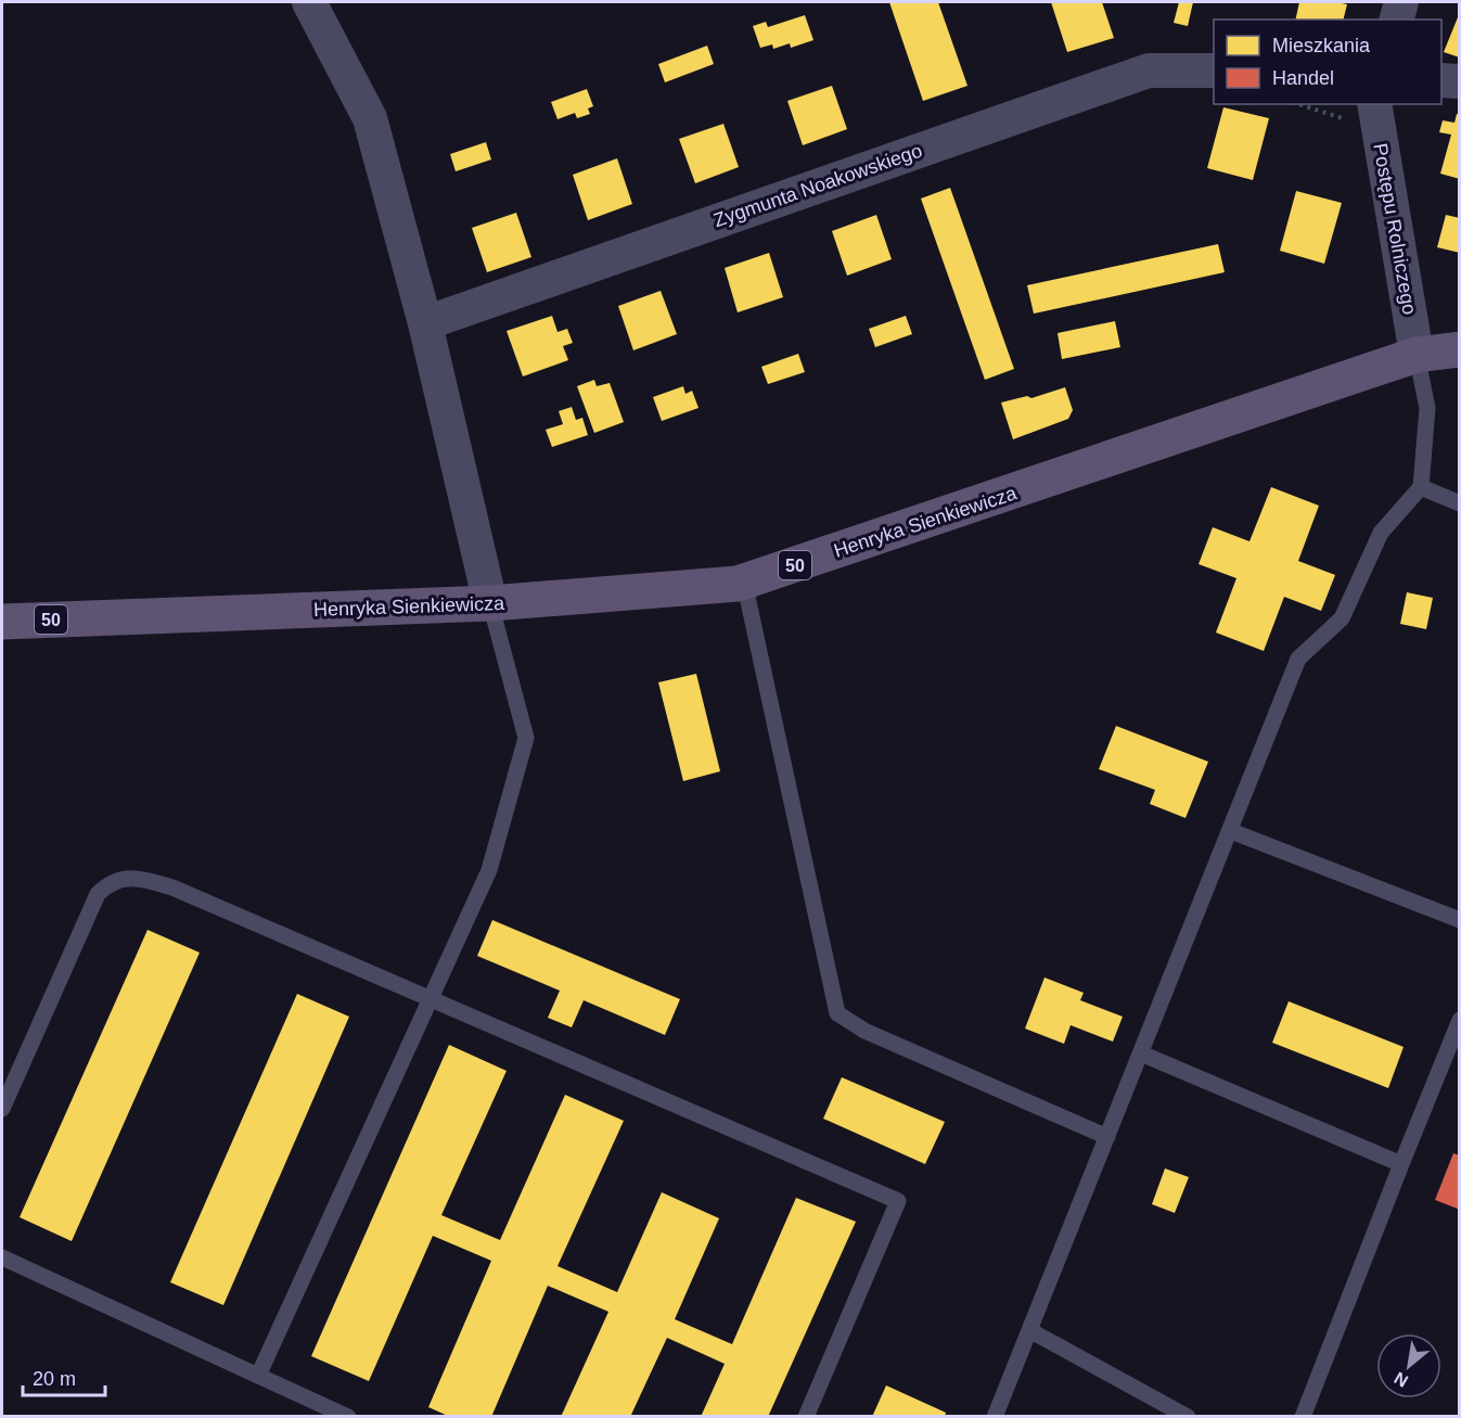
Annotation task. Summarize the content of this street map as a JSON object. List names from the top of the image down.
{
  "streets": {
    "main road": ["Henryka Sienkiewicza", "50"],
    "street": ["Zygmunta Noakowskiego", "Postępu Rolniczego"]
  },
  "crossings": [
    ["Postępu Rolniczego", "Henryka Sienkiewicza"]
  ],
  "legend": ["Mieszkania", "Handel"],
  "scale_bar": "20 m",
  "north": "bottom left"
}
